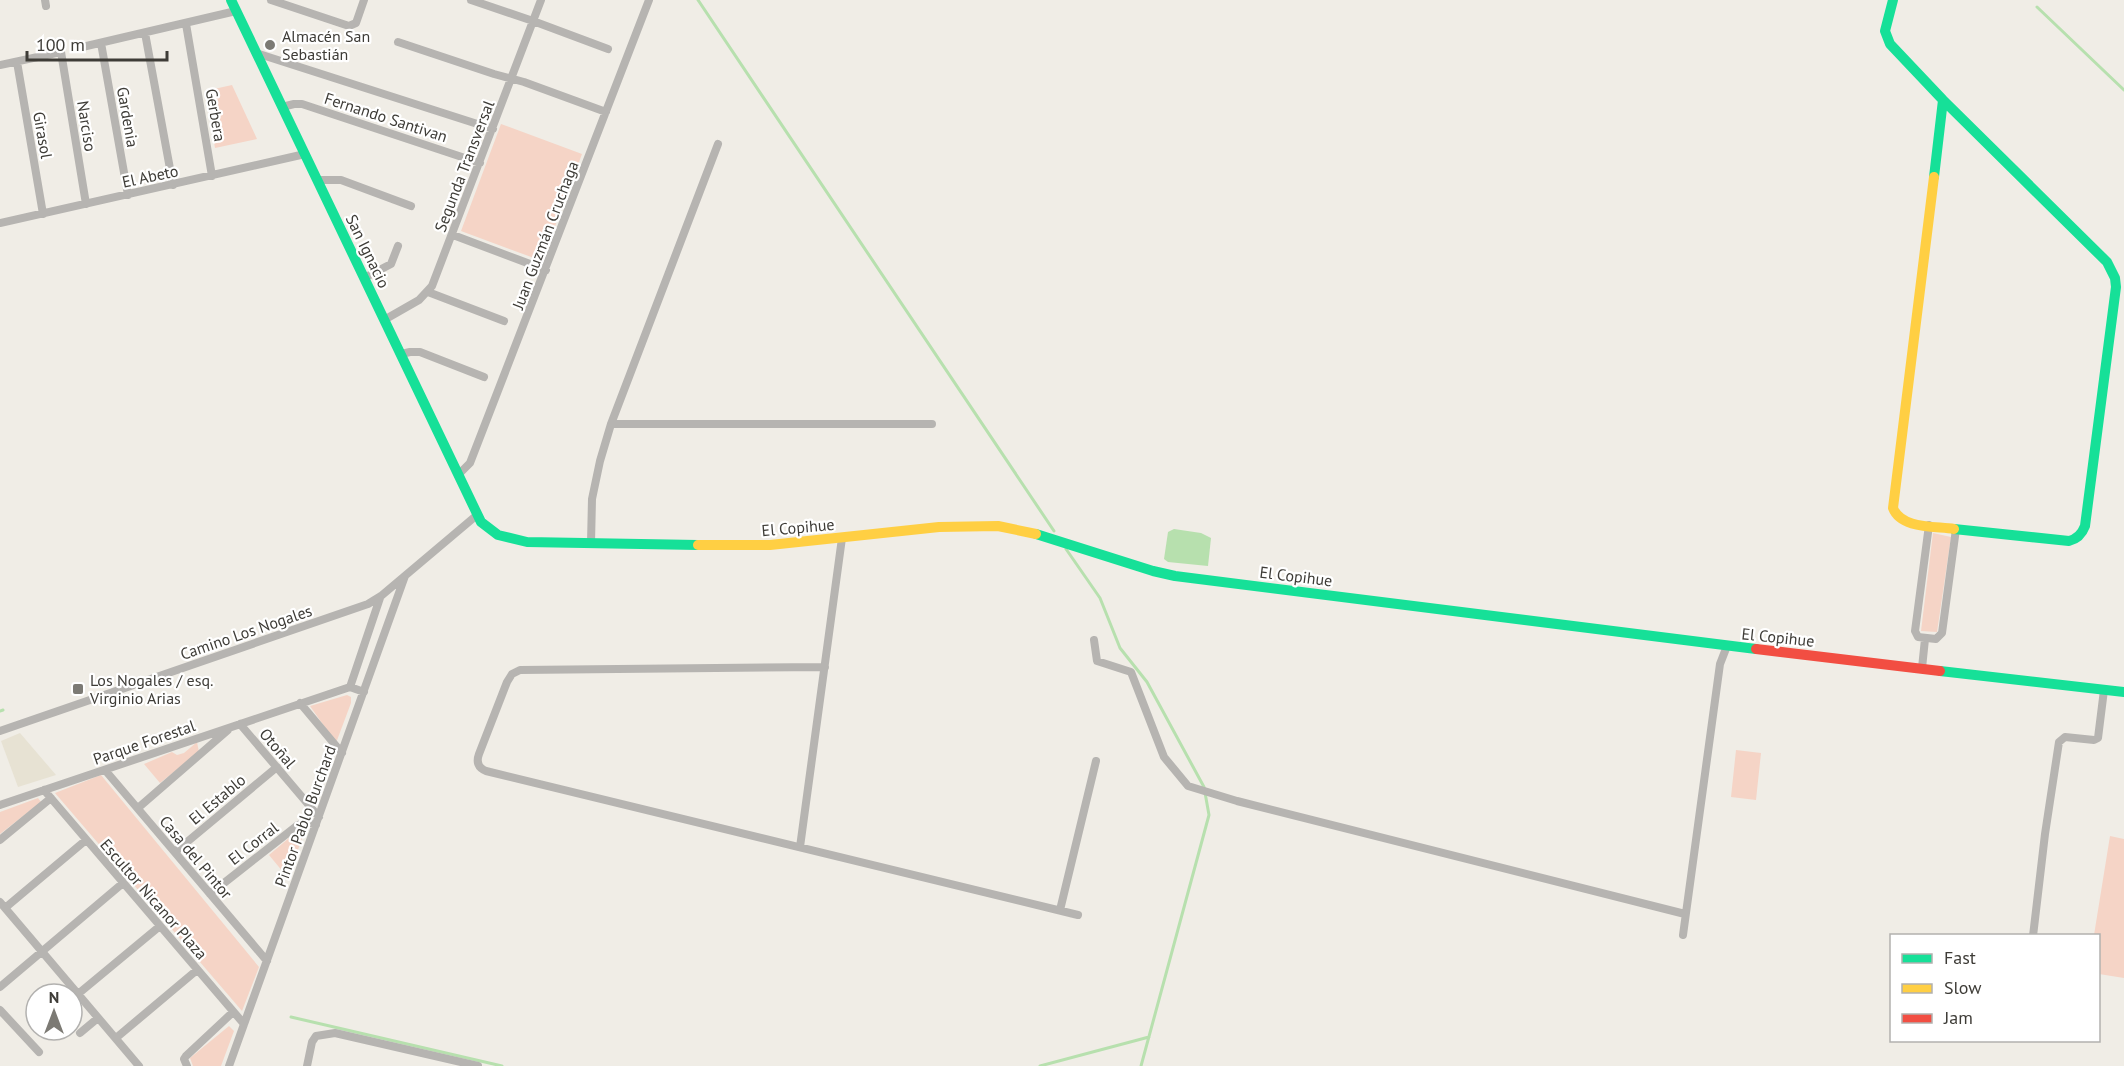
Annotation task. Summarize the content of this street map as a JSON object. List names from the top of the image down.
{
  "streets": {
    "main road": ["San Ignacio", "El Copihue"],
    "street": [
      "Gerbera",
      "Gardenia",
      "Fernando Santivan",
      "Narciso",
      "Girasol",
      "Segunda Transversal",
      "El Abeto",
      "Juan Guzmán Cruchaga",
      "Camino Los Nogales",
      "Parque Forestal",
      "Otoñal",
      "El Establo",
      "Pintor Pablo Burchard",
      "El Corral",
      "Casa del Pintor",
      "Escultor Nicanor Plaza"
    ]
  },
  "crossings": [
    ["Gerbera", "El Abeto"],
    ["Gardenia", "El Abeto"],
    ["Fernando Santivan", "Segunda Transversal"],
    ["Fernando Santivan", "San Ignacio"],
    ["Narciso", "Girasol"],
    ["Narciso", "El Abeto"],
    ["Girasol", "El Abeto"],
    ["Segunda Transversal", "San Ignacio"],
    ["El Abeto", "San Ignacio"],
    ["Juan Guzmán Cruchaga", "San Ignacio"],
    ["San Ignacio", "El Copihue"],
    ["San Ignacio", "Camino Los Nogales"],
    ["El Copihue", "Camino Los Nogales"],
    ["Camino Los Nogales", "Pintor Pablo Burchard"],
    ["Parque Forestal", "Otoñal"],
    ["Parque Forestal", "Casa del Pintor"],
    ["Parque Forestal", "Escultor Nicanor Plaza"],
    ["Otoñal", "El Establo"],
    ["Otoñal", "Pintor Pablo Burchard"],
    ["El Establo", "Casa del Pintor"],
    ["Pintor Pablo Burchard", "El Corral"],
    ["Pintor Pablo Burchard", "Casa del Pintor"],
    ["Pintor Pablo Burchard", "Escultor Nicanor Plaza"],
    ["El Corral", "Casa del Pintor"]
  ],
  "places": {
    "other": ["Almacén San Sebastián"],
    "transit": ["Los Nogales / esq. Virginio Arias"]
  },
  "legend": ["Fast", "Slow", "Jam"],
  "scale_bar": "100 m",
  "north": "top"
}
